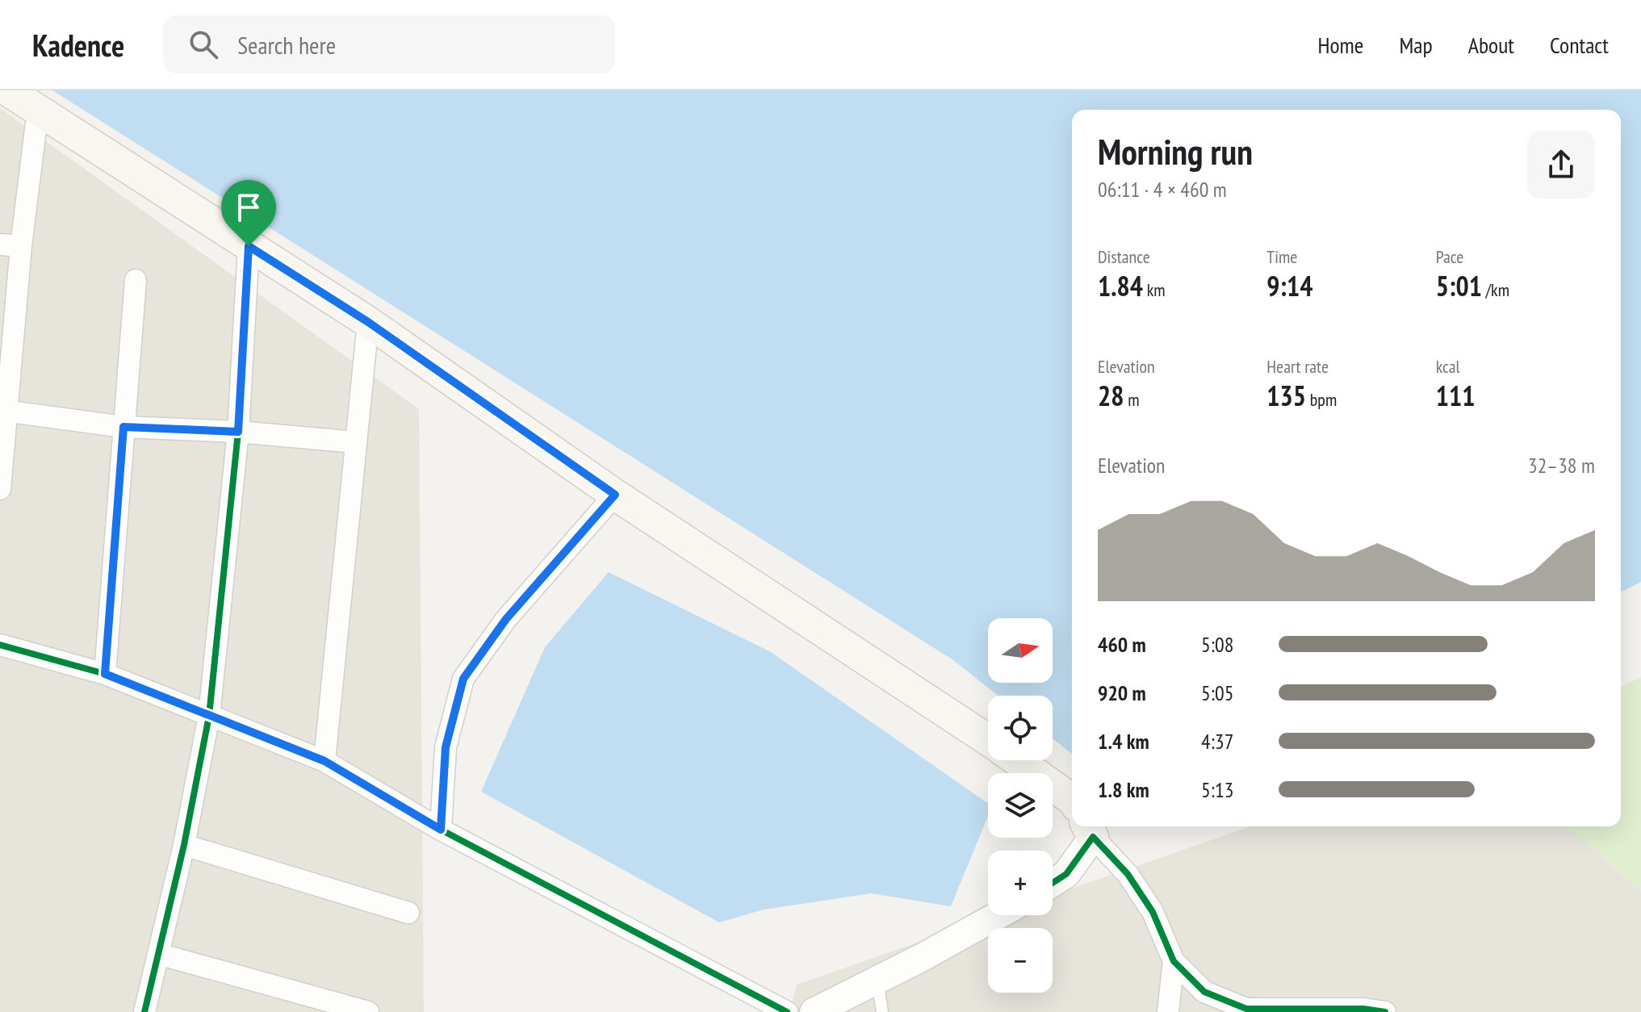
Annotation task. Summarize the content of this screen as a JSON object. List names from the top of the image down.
{
  "north": "right",
  "page": {
    "header": "Kadence",
    "search": "Search here",
    "nav": [
      "Home",
      "Map",
      "About",
      "Contact"
    ],
    "heading": ["Morning run", "06:11 · 4 × 460 m"],
    "stats": [
      ["Distance", "1.84 km"],
      ["Time", "9:14"],
      ["Pace", "5:01 /km"],
      ["Elevation", "28 m"],
      ["Heart rate", "135 bpm"],
      ["kcal", "111"]
    ],
    "chart": ["Elevation", "32–38 m"],
    "map_buttons": ["+", "−"],
    "list": [
      {
        "name": "460 m",
        "note": "5:08"
      },
      {
        "name": "920 m",
        "note": "5:05"
      },
      {
        "name": "1.4 km",
        "note": "4:37"
      },
      {
        "name": "1.8 km",
        "note": "5:13"
      }
    ]
  }
}
